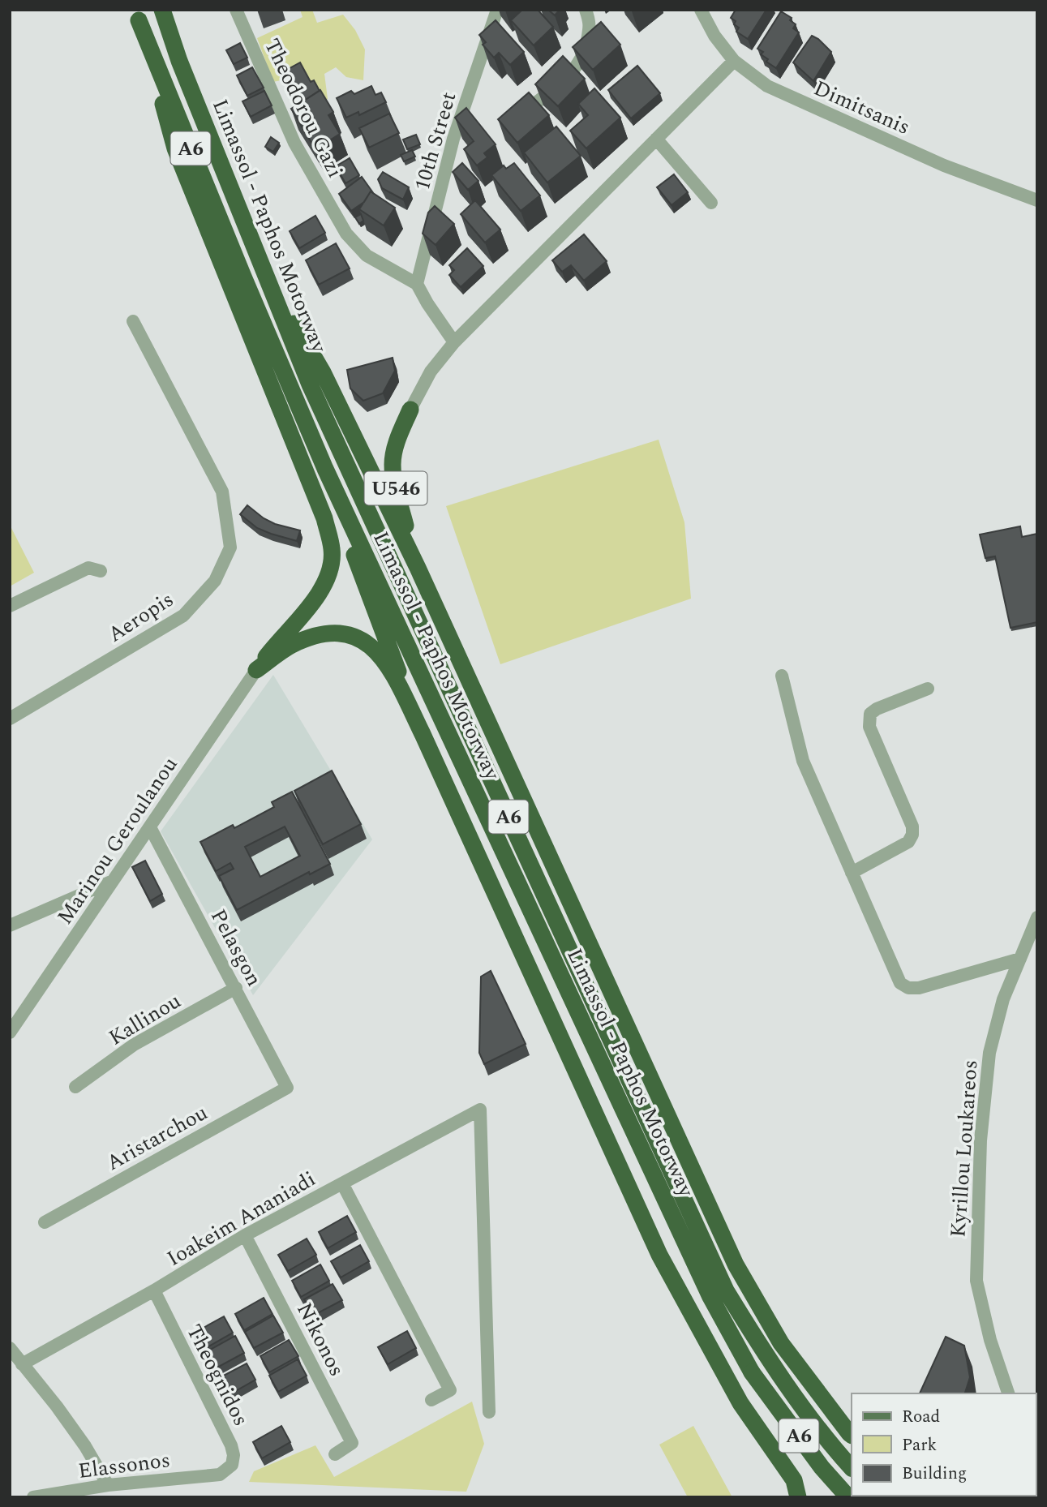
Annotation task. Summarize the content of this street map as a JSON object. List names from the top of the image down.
{
  "streets": {
    "highway": ["A6", "Limassol - Paphos Motorway", "U546"],
    "street": [
      "Dimitsanis",
      "Theodorou Gazi",
      "10th Street",
      "Aeropis",
      "Marinou Geroulanou",
      "Pelasgon",
      "Kallinou",
      "Aristarchou",
      "Kyrillou Loukareos",
      "Ioakeim Ananiadi",
      "Nikonos",
      "Theognidos",
      "Elassonos"
    ]
  },
  "crossings": [
    ["Dimitsanis", "U546"],
    ["Theodorou Gazi", "10th Street"],
    ["Marinou Geroulanou", "Pelasgon"],
    ["Pelasgon", "Kallinou"],
    ["Pelasgon", "Aristarchou"],
    ["Ioakeim Ananiadi", "Nikonos"],
    ["Ioakeim Ananiadi", "Theognidos"],
    ["Theognidos", "Elassonos"]
  ],
  "legend": ["Road", "Park", "Building"]
}
